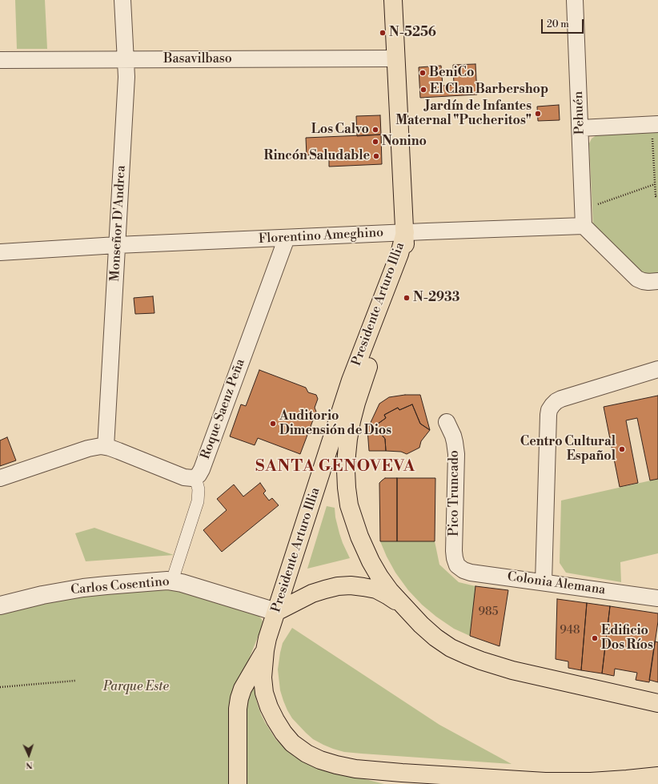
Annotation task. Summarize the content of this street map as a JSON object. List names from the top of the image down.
{
  "streets": {
    "main road": ["Presidente Arturo Illia"],
    "street": [
      "Basavilbaso",
      "Pehuén",
      "Monseñor D'Andrea",
      "Florentino Ameghino",
      "Roque Saenz Peña",
      "Pico Truncado",
      "Colonia Alemana",
      "Carlos Cosentino"
    ]
  },
  "crossings": [
    ["Basavilbaso", "Monseñor D'Andrea"],
    ["Basavilbaso", "Presidente Arturo Illia"],
    ["Pehuén", "Florentino Ameghino"],
    ["Monseñor D'Andrea", "Florentino Ameghino"],
    ["Florentino Ameghino", "Presidente Arturo Illia"],
    ["Florentino Ameghino", "Roque Saenz Peña"],
    ["Presidente Arturo Illia", "Carlos Cosentino"],
    ["Pico Truncado", "Colonia Alemana"]
  ],
  "districts": ["SANTA GENOVEVA"],
  "parks": ["Parque Este"],
  "places": [
    "N-5256",
    "BeniCo",
    "El Clan Barbershop",
    "Jardín de Infantes Maternal \"Pucheritos\"",
    "Los Calvo",
    "Nonino",
    "Rincón Saludable",
    "N-2933",
    "Auditorio Dimensión de Dios",
    "Centro Cultural Español",
    "Edificio Dos Ríos"
  ],
  "house_numbers": ["985", "948"],
  "scale_bar": "20 m",
  "north": "bottom"
}
